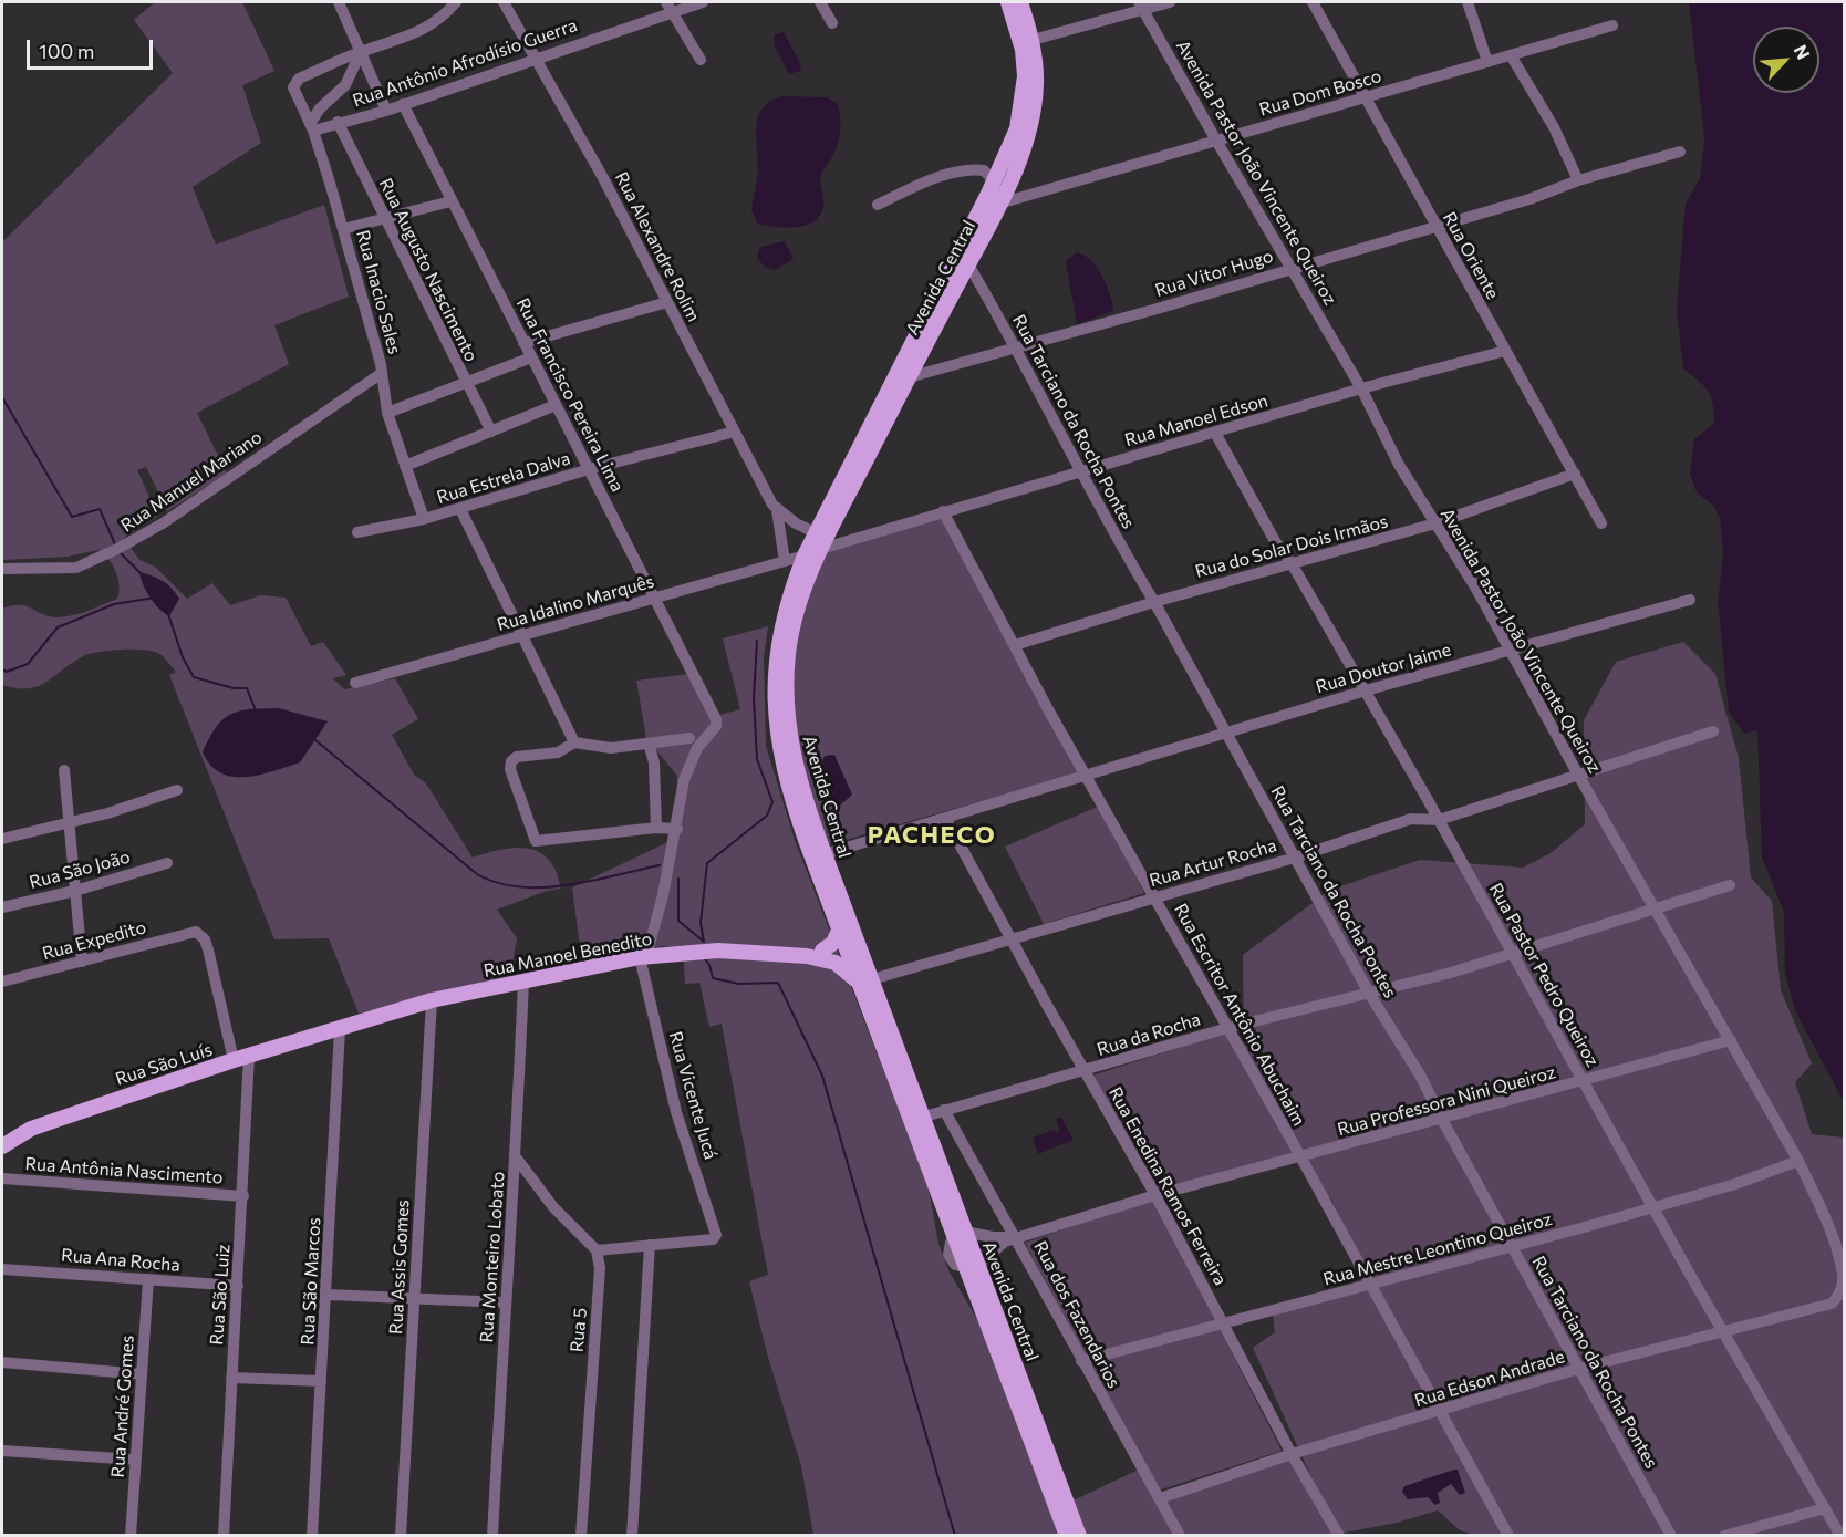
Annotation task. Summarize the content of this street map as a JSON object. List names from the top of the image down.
{
  "streets": {
    "main road": ["Avenida Central", "Rua Manoel Benedito", "Rua São Luís"],
    "street": [
      "Rua Antônio Afrodísio Guerra",
      "Rua Dom Bosco",
      "Avenida Pastor João Vincente Queiroz",
      "Rua Alexandre Rolim",
      "Rua Oriente",
      "Rua Augusto Nascimento",
      "Rua Vitor Hugo",
      "Rua Inacio Sales",
      "Rua Francisco Pereira Lima",
      "Rua Manoel Edson",
      "Rua Tarciano da Rocha Pontes",
      "Rua Estrela Dalva",
      "Rua Manuel Mariano",
      "Rua do Solar Dois Irmãos",
      "Rua Idalino Marquês",
      "Rua Doutor Jaime",
      "Rua Artur Rocha",
      "Rua São João",
      "Rua Expedito",
      "Rua Pastor Pedro Queiroz",
      "Rua Escritor Antônio Abuchaim",
      "Rua da Rocha",
      "Rua Vicente Jucá",
      "Rua Professora Nini Queiroz",
      "Rua Antônia Nascimento",
      "Rua Enedina Ramos Ferreira",
      "Rua Mestre Leontino Queiroz",
      "Rua Monteiro Lobato",
      "Rua Ana Rocha",
      "Rua Assis Gomes",
      "Rua São Marcos",
      "Rua São Luiz",
      "Rua dos Fazendarios",
      "Rua 5",
      "Rua Edson Andrade",
      "Rua André Gomes"
    ]
  },
  "crossings": [
    ["Rua Antônio Afrodísio Guerra", "Rua Alexandre Rolim"],
    ["Rua Antônio Afrodísio Guerra", "Rua Augusto Nascimento"],
    ["Rua Antônio Afrodísio Guerra", "Rua Inacio Sales"],
    ["Rua Antônio Afrodísio Guerra", "Rua Francisco Pereira Lima"],
    ["Rua Dom Bosco", "Avenida Pastor João Vincente Queiroz"],
    ["Rua Dom Bosco", "Rua Oriente"],
    ["Rua Dom Bosco", "Avenida Central"],
    ["Avenida Pastor João Vincente Queiroz", "Rua Vitor Hugo"],
    ["Avenida Pastor João Vincente Queiroz", "Rua Manoel Edson"],
    ["Avenida Pastor João Vincente Queiroz", "Rua do Solar Dois Irmãos"],
    ["Avenida Pastor João Vincente Queiroz", "Rua Doutor Jaime"],
    ["Avenida Pastor João Vincente Queiroz", "Rua Artur Rocha"],
    ["Avenida Pastor João Vincente Queiroz", "Rua da Rocha"],
    ["Avenida Pastor João Vincente Queiroz", "Rua Professora Nini Queiroz"],
    ["Avenida Pastor João Vincente Queiroz", "Rua Mestre Leontino Queiroz"],
    ["Avenida Pastor João Vincente Queiroz", "Rua Edson Andrade"],
    ["Rua Alexandre Rolim", "Rua Estrela Dalva"],
    ["Rua Alexandre Rolim", "Rua Idalino Marquês"],
    ["Rua Oriente", "Rua Vitor Hugo"],
    ["Rua Oriente", "Rua Manoel Edson"],
    ["Rua Oriente", "Rua do Solar Dois Irmãos"],
    ["Rua Vitor Hugo", "Avenida Central"],
    ["Rua Vitor Hugo", "Rua Tarciano da Rocha Pontes"],
    ["Avenida Central", "Rua Manoel Edson"],
    ["Avenida Central", "Rua Tarciano da Rocha Pontes"],
    ["Avenida Central", "Rua Idalino Marquês"],
    ["Avenida Central", "Rua Doutor Jaime"],
    ["Avenida Central", "Rua Artur Rocha"],
    ["Avenida Central", "Rua Manoel Benedito"],
    ["Avenida Central", "Rua da Rocha"],
    ["Rua Inacio Sales", "Rua Estrela Dalva"],
    ["Rua Inacio Sales", "Rua Manuel Mariano"],
    ["Rua Francisco Pereira Lima", "Rua Estrela Dalva"],
    ["Rua Francisco Pereira Lima", "Rua Idalino Marquês"],
    ["Rua Manoel Edson", "Rua Tarciano da Rocha Pontes"],
    ["Rua Manoel Edson", "Rua Pastor Pedro Queiroz"],
    ["Rua Manoel Edson", "Rua Escritor Antônio Abuchaim"],
    ["Rua Tarciano da Rocha Pontes", "Rua do Solar Dois Irmãos"],
    ["Rua Tarciano da Rocha Pontes", "Rua Doutor Jaime"],
    ["Rua Tarciano da Rocha Pontes", "Rua Artur Rocha"],
    ["Rua Tarciano da Rocha Pontes", "Rua da Rocha"],
    ["Rua Tarciano da Rocha Pontes", "Rua Professora Nini Queiroz"],
    ["Rua Tarciano da Rocha Pontes", "Rua Mestre Leontino Queiroz"],
    ["Rua Tarciano da Rocha Pontes", "Rua Edson Andrade"],
    ["Rua do Solar Dois Irmãos", "Rua Pastor Pedro Queiroz"],
    ["Rua do Solar Dois Irmãos", "Rua Escritor Antônio Abuchaim"],
    ["Rua Doutor Jaime", "Rua Pastor Pedro Queiroz"],
    ["Rua Doutor Jaime", "Rua Escritor Antônio Abuchaim"],
    ["Rua Doutor Jaime", "Rua Enedina Ramos Ferreira"],
    ["Rua Artur Rocha", "Rua Manoel Benedito"],
    ["Rua Artur Rocha", "Rua Pastor Pedro Queiroz"],
    ["Rua Artur Rocha", "Rua Escritor Antônio Abuchaim"],
    ["Rua Artur Rocha", "Rua Enedina Ramos Ferreira"],
    ["Rua Expedito", "Rua São Luís"],
    ["Rua Manoel Benedito", "Rua São Luís"],
    ["Rua Manoel Benedito", "Rua Vicente Jucá"],
    ["Rua Manoel Benedito", "Rua Monteiro Lobato"],
    ["Rua Manoel Benedito", "Rua Assis Gomes"],
    ["Rua Manoel Benedito", "Rua São Marcos"],
    ["Rua Pastor Pedro Queiroz", "Rua da Rocha"],
    ["Rua Pastor Pedro Queiroz", "Rua Professora Nini Queiroz"],
    ["Rua Pastor Pedro Queiroz", "Rua Mestre Leontino Queiroz"],
    ["Rua Pastor Pedro Queiroz", "Rua Edson Andrade"],
    ["Rua Escritor Antônio Abuchaim", "Rua da Rocha"],
    ["Rua Escritor Antônio Abuchaim", "Rua Professora Nini Queiroz"],
    ["Rua Escritor Antônio Abuchaim", "Rua Mestre Leontino Queiroz"],
    ["Rua Escritor Antônio Abuchaim", "Rua Edson Andrade"],
    ["Rua da Rocha", "Rua Enedina Ramos Ferreira"],
    ["Rua da Rocha", "Rua dos Fazendarios"],
    ["Rua São Luís", "Rua São Marcos"],
    ["Rua São Luís", "Rua São Luiz"],
    ["Rua Professora Nini Queiroz", "Rua Enedina Ramos Ferreira"],
    ["Rua Professora Nini Queiroz", "Rua dos Fazendarios"],
    ["Rua Antônia Nascimento", "Rua São Luiz"],
    ["Rua Enedina Ramos Ferreira", "Rua Mestre Leontino Queiroz"],
    ["Rua Enedina Ramos Ferreira", "Rua Edson Andrade"],
    ["Rua Mestre Leontino Queiroz", "Rua dos Fazendarios"],
    ["Rua Ana Rocha", "Rua São Luiz"],
    ["Rua Ana Rocha", "Rua André Gomes"],
    ["Rua dos Fazendarios", "Rua Edson Andrade"]
  ],
  "districts": ["PACHECO"],
  "scale_bar": "100 m",
  "north": "top right"
}
